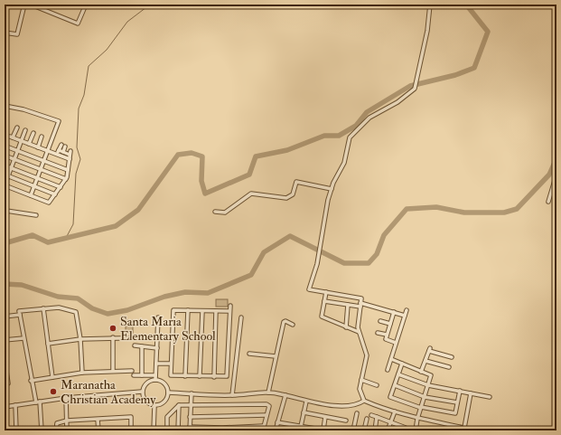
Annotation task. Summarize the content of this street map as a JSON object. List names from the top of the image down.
{
  "places": ["Santa Maria Elementary School", "Maranatha Christian Academy"]
}
